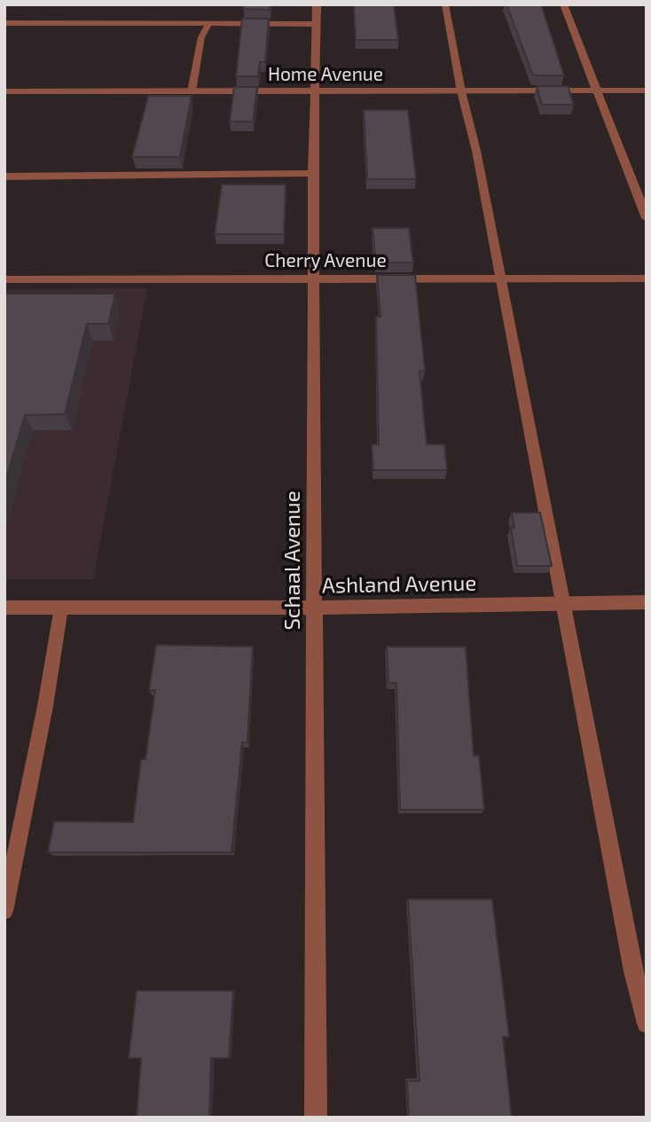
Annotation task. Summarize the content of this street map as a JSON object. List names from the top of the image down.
{
  "streets": {
    "street": [
      "Home Avenue",
      "Cherry Avenue",
      "Schaal Avenue",
      "Ashland Avenue"
    ]
  },
  "crossings": [
    ["Home Avenue", "Schaal Avenue"],
    ["Cherry Avenue", "Schaal Avenue"],
    ["Schaal Avenue", "Ashland Avenue"]
  ]
}
